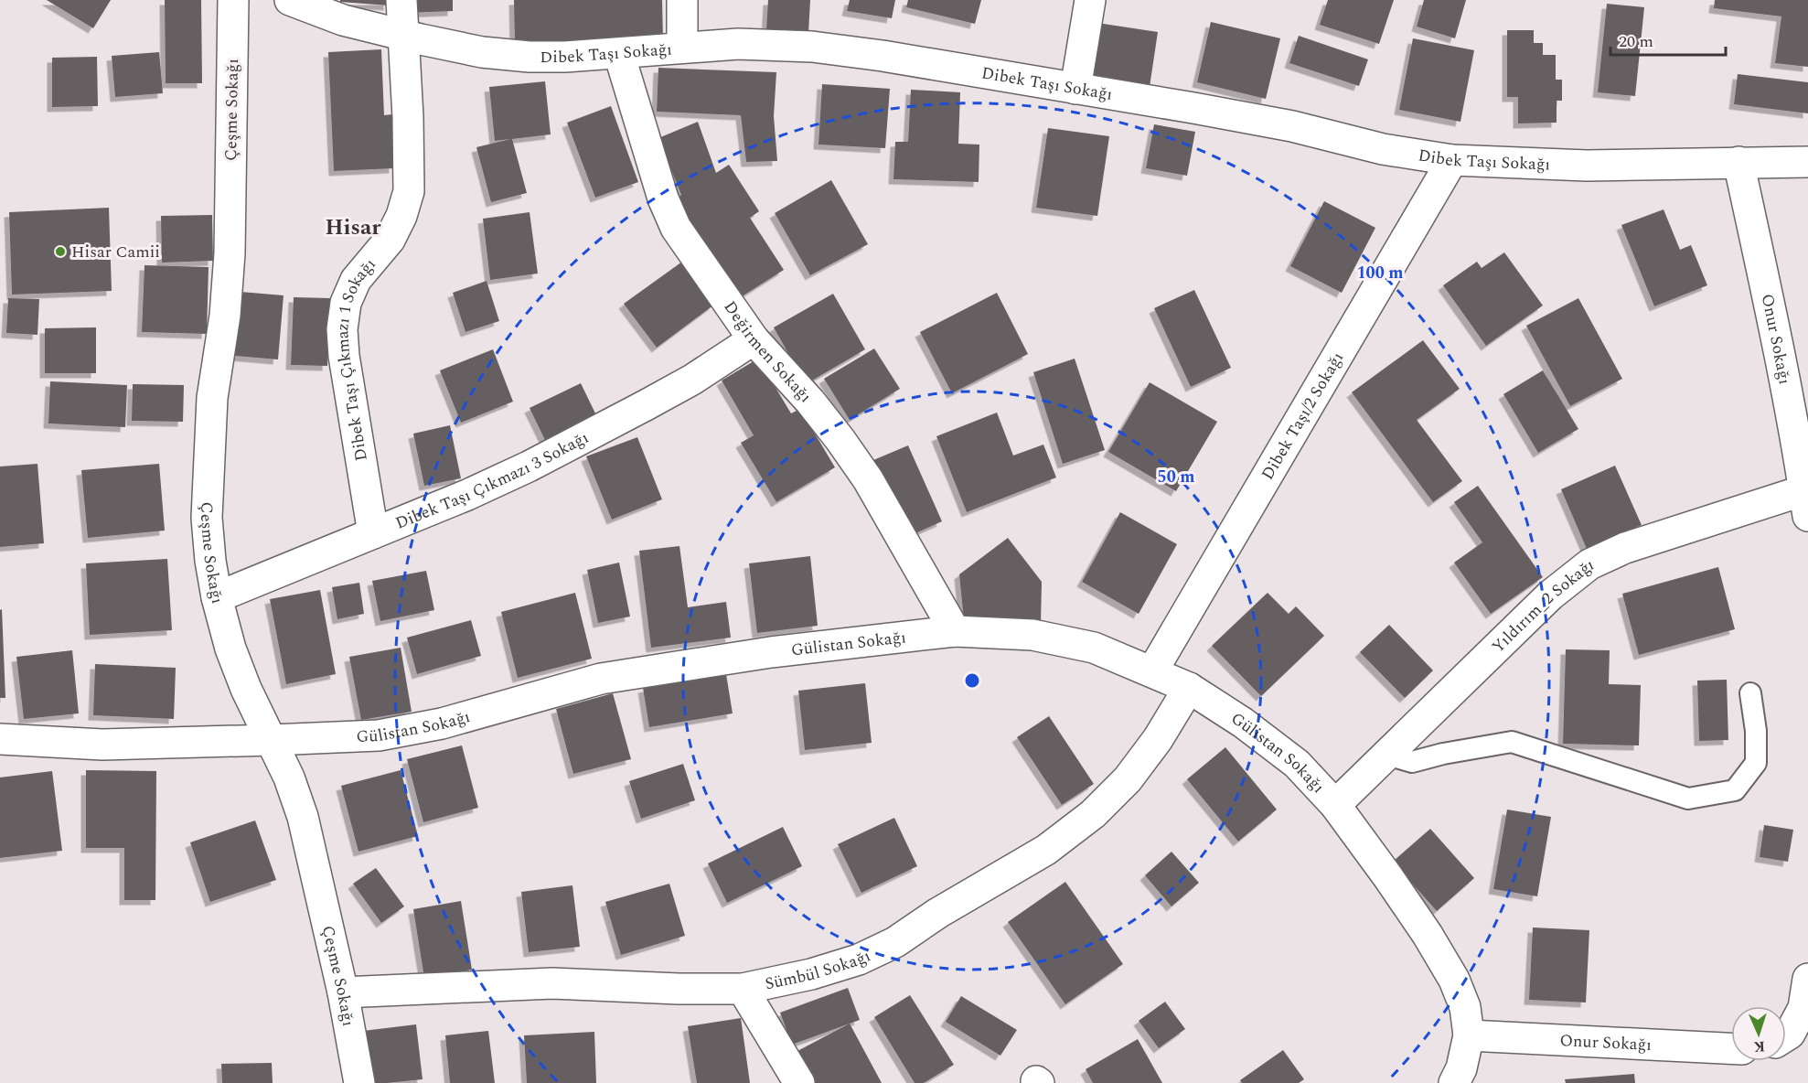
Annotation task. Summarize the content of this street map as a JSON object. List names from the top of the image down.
{
  "streets": {
    "street": [
      "Dibek Taşı Sokağı",
      "Çeşme Sokağı",
      "Onur Sokağı",
      "Değirmen Sokağı",
      "Dibek Taşı Çıkmazı 1 Sokağı",
      "Dibek Taşı/2 Sokağı",
      "Dibek Taşı Çıkmazı 3 Sokağı",
      "Yıldırım_2 Sokağı",
      "Gülistan Sokağı",
      "Sümbül Sokağı"
    ]
  },
  "crossings": [
    ["Dibek Taşı Sokağı", "Onur Sokağı"],
    ["Dibek Taşı Sokağı", "Değirmen Sokağı"],
    ["Dibek Taşı Sokağı", "Dibek Taşı Çıkmazı 1 Sokağı"],
    ["Dibek Taşı Sokağı", "Dibek Taşı/2 Sokağı"],
    ["Çeşme Sokağı", "Dibek Taşı Çıkmazı 3 Sokağı"],
    ["Çeşme Sokağı", "Gülistan Sokağı"],
    ["Çeşme Sokağı", "Sümbül Sokağı"],
    ["Onur Sokağı", "Yıldırım_2 Sokağı"],
    ["Onur Sokağı", "Gülistan Sokağı"],
    ["Değirmen Sokağı", "Dibek Taşı Çıkmazı 3 Sokağı"],
    ["Değirmen Sokağı", "Gülistan Sokağı"],
    ["Dibek Taşı Çıkmazı 1 Sokağı", "Dibek Taşı Çıkmazı 3 Sokağı"],
    ["Dibek Taşı/2 Sokağı", "Gülistan Sokağı"],
    ["Yıldırım_2 Sokağı", "Gülistan Sokağı"],
    ["Gülistan Sokağı", "Sümbül Sokağı"]
  ],
  "districts": ["Hisar"],
  "places": ["Hisar Camii"],
  "scale_bar": "20 m",
  "north": "bottom",
  "rings": ["100 m", "50 m"]
}
